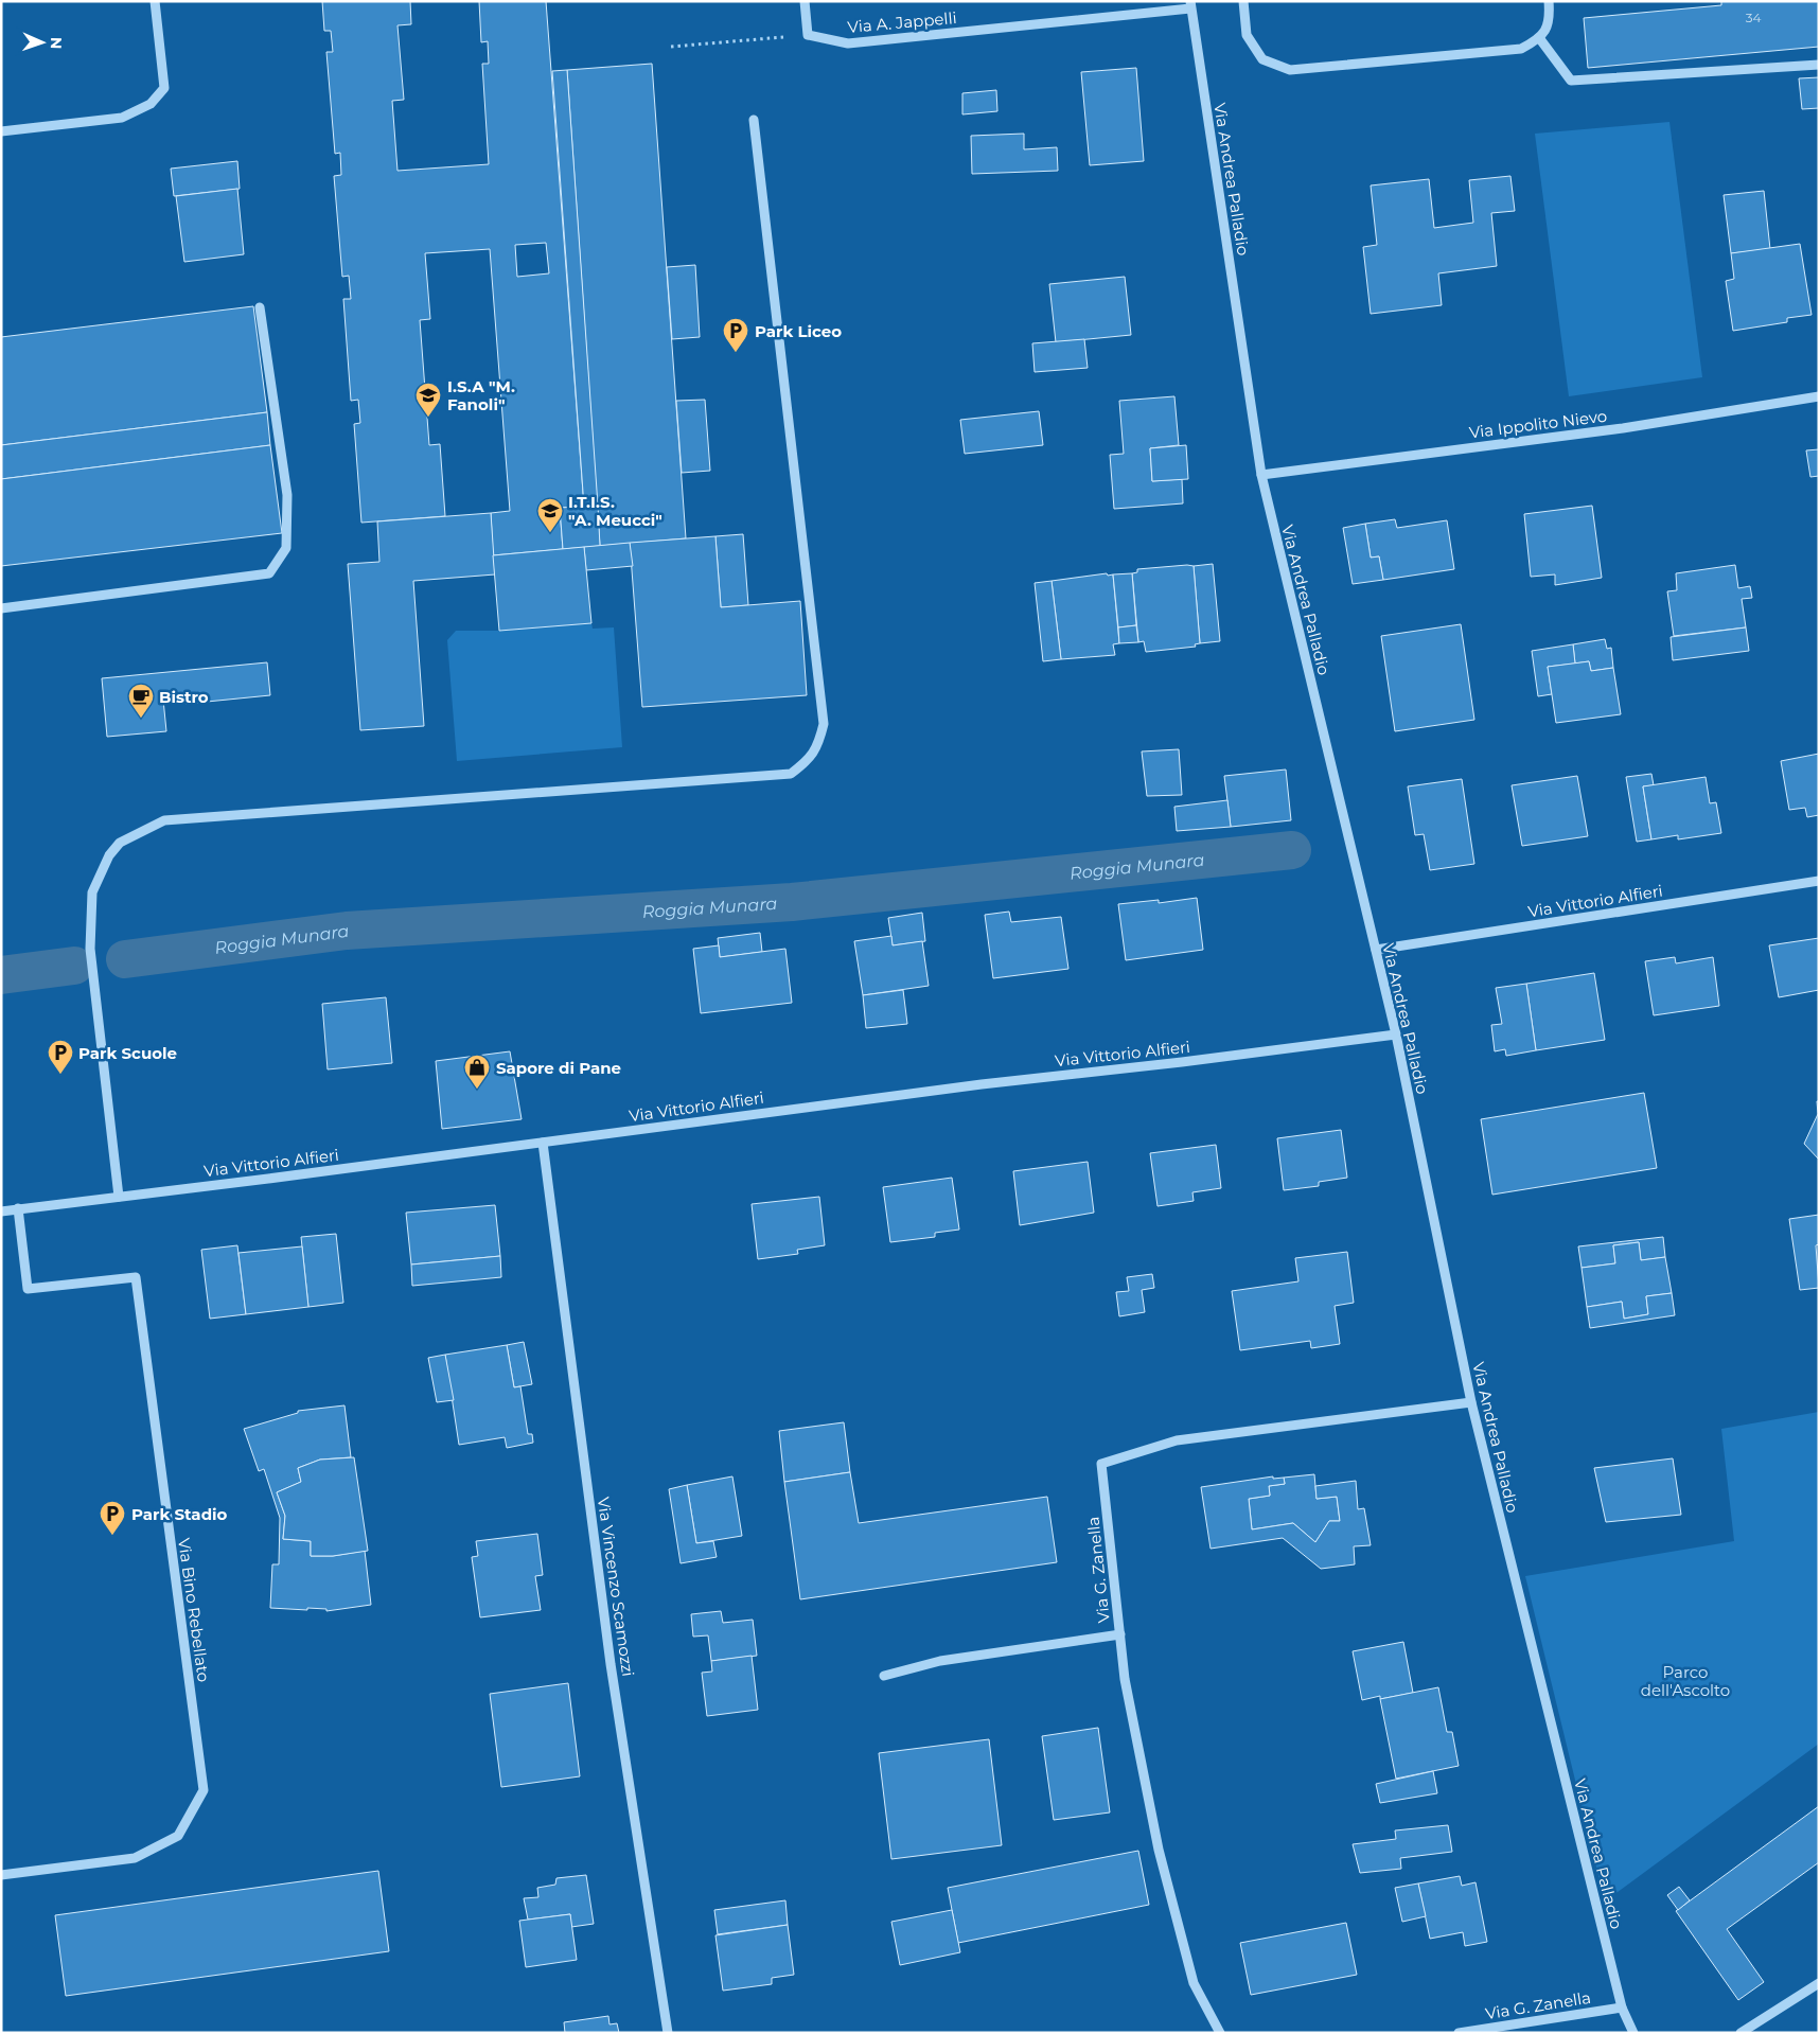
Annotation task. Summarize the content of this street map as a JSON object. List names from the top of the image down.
{
  "streets": {
    "street": [
      "Via A. Jappelli",
      "Via Andrea Palladio",
      "Via Ippolito Nievo",
      "Via Vittorio Alfieri",
      "Via G. Zanella",
      "Via Vincenzo Scamozzi",
      "Via Bino Rebellato"
    ]
  },
  "crossings": [
    ["Via A. Jappelli", "Via Andrea Palladio"],
    ["Via Andrea Palladio", "Via Ippolito Nievo"],
    ["Via Andrea Palladio", "Via Vittorio Alfieri"],
    ["Via Andrea Palladio", "Via G. Zanella"],
    ["Via Vittorio Alfieri", "Via Vincenzo Scamozzi"],
    ["Via Vittorio Alfieri", "Via Bino Rebellato"]
  ],
  "water": ["Roggia Munara"],
  "parks": ["Parco dell'Ascolto"],
  "places": {
    "parking": ["Park Liceo", "Park Scuole", "Park Stadio"],
    "school or university": ["I.S.A \"M. Fanoli\"", "I.T.I.S. \"A. Meucci\""],
    "cafe": ["Bistro"],
    "shop": ["Sapore di Pane"]
  },
  "house_numbers": ["34"],
  "north": "right"
}
